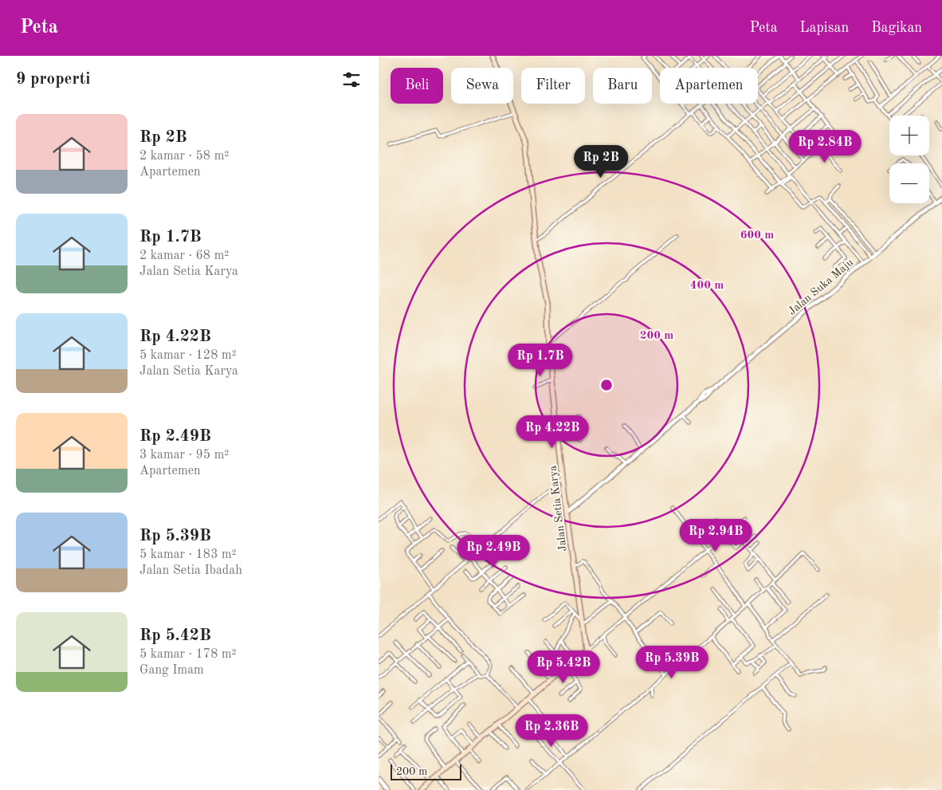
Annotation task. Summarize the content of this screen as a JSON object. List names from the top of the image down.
{
  "streets": {
    "main road": ["Jalan Setia Karya"],
    "street": ["Jalan Suka Maju"]
  },
  "crossings": [
    ["Jalan Suka Maju", "Jalan Setia Karya"]
  ],
  "scale_bar": "200 m",
  "page": {
    "header": "Peta",
    "nav": ["Peta", "Lapisan", "Bagikan"],
    "heading": "9 properti",
    "chip": [
      "Beli",
      "Sewa",
      "Filter",
      "Baru",
      "Apartemen"
    ],
    "list": [
      {
        "name": "Rp 2B",
        "note": "2 kamar · 58 m² · Apartemen"
      },
      {
        "name": "Rp 1.7B",
        "note": "2 kamar · 68 m² · Jalan Setia Karya"
      },
      {
        "name": "Rp 4.22B",
        "note": "5 kamar · 128 m² · Jalan Setia Karya"
      },
      {
        "name": "Rp 2.49B",
        "note": "3 kamar · 95 m² · Apartemen"
      },
      {
        "name": "Rp 5.39B",
        "note": "5 kamar · 183 m² · Jalan Setia Ibadah"
      },
      {
        "name": "Rp 5.42B",
        "note": "5 kamar · 178 m² · Gang Imam"
      }
    ],
    "map_buttons": ["+", "−"],
    "price": [
      "Rp 2.84B",
      "Rp 2B",
      "Rp 1.7B",
      "Rp 4.22B",
      "Rp 2.94B",
      "Rp 2.49B",
      "Rp 5.39B",
      "Rp 5.42B",
      "Rp 2.36B"
    ],
    "scale": "200 m"
  },
  "rings": ["600 m", "400 m", "200 m"]
}
